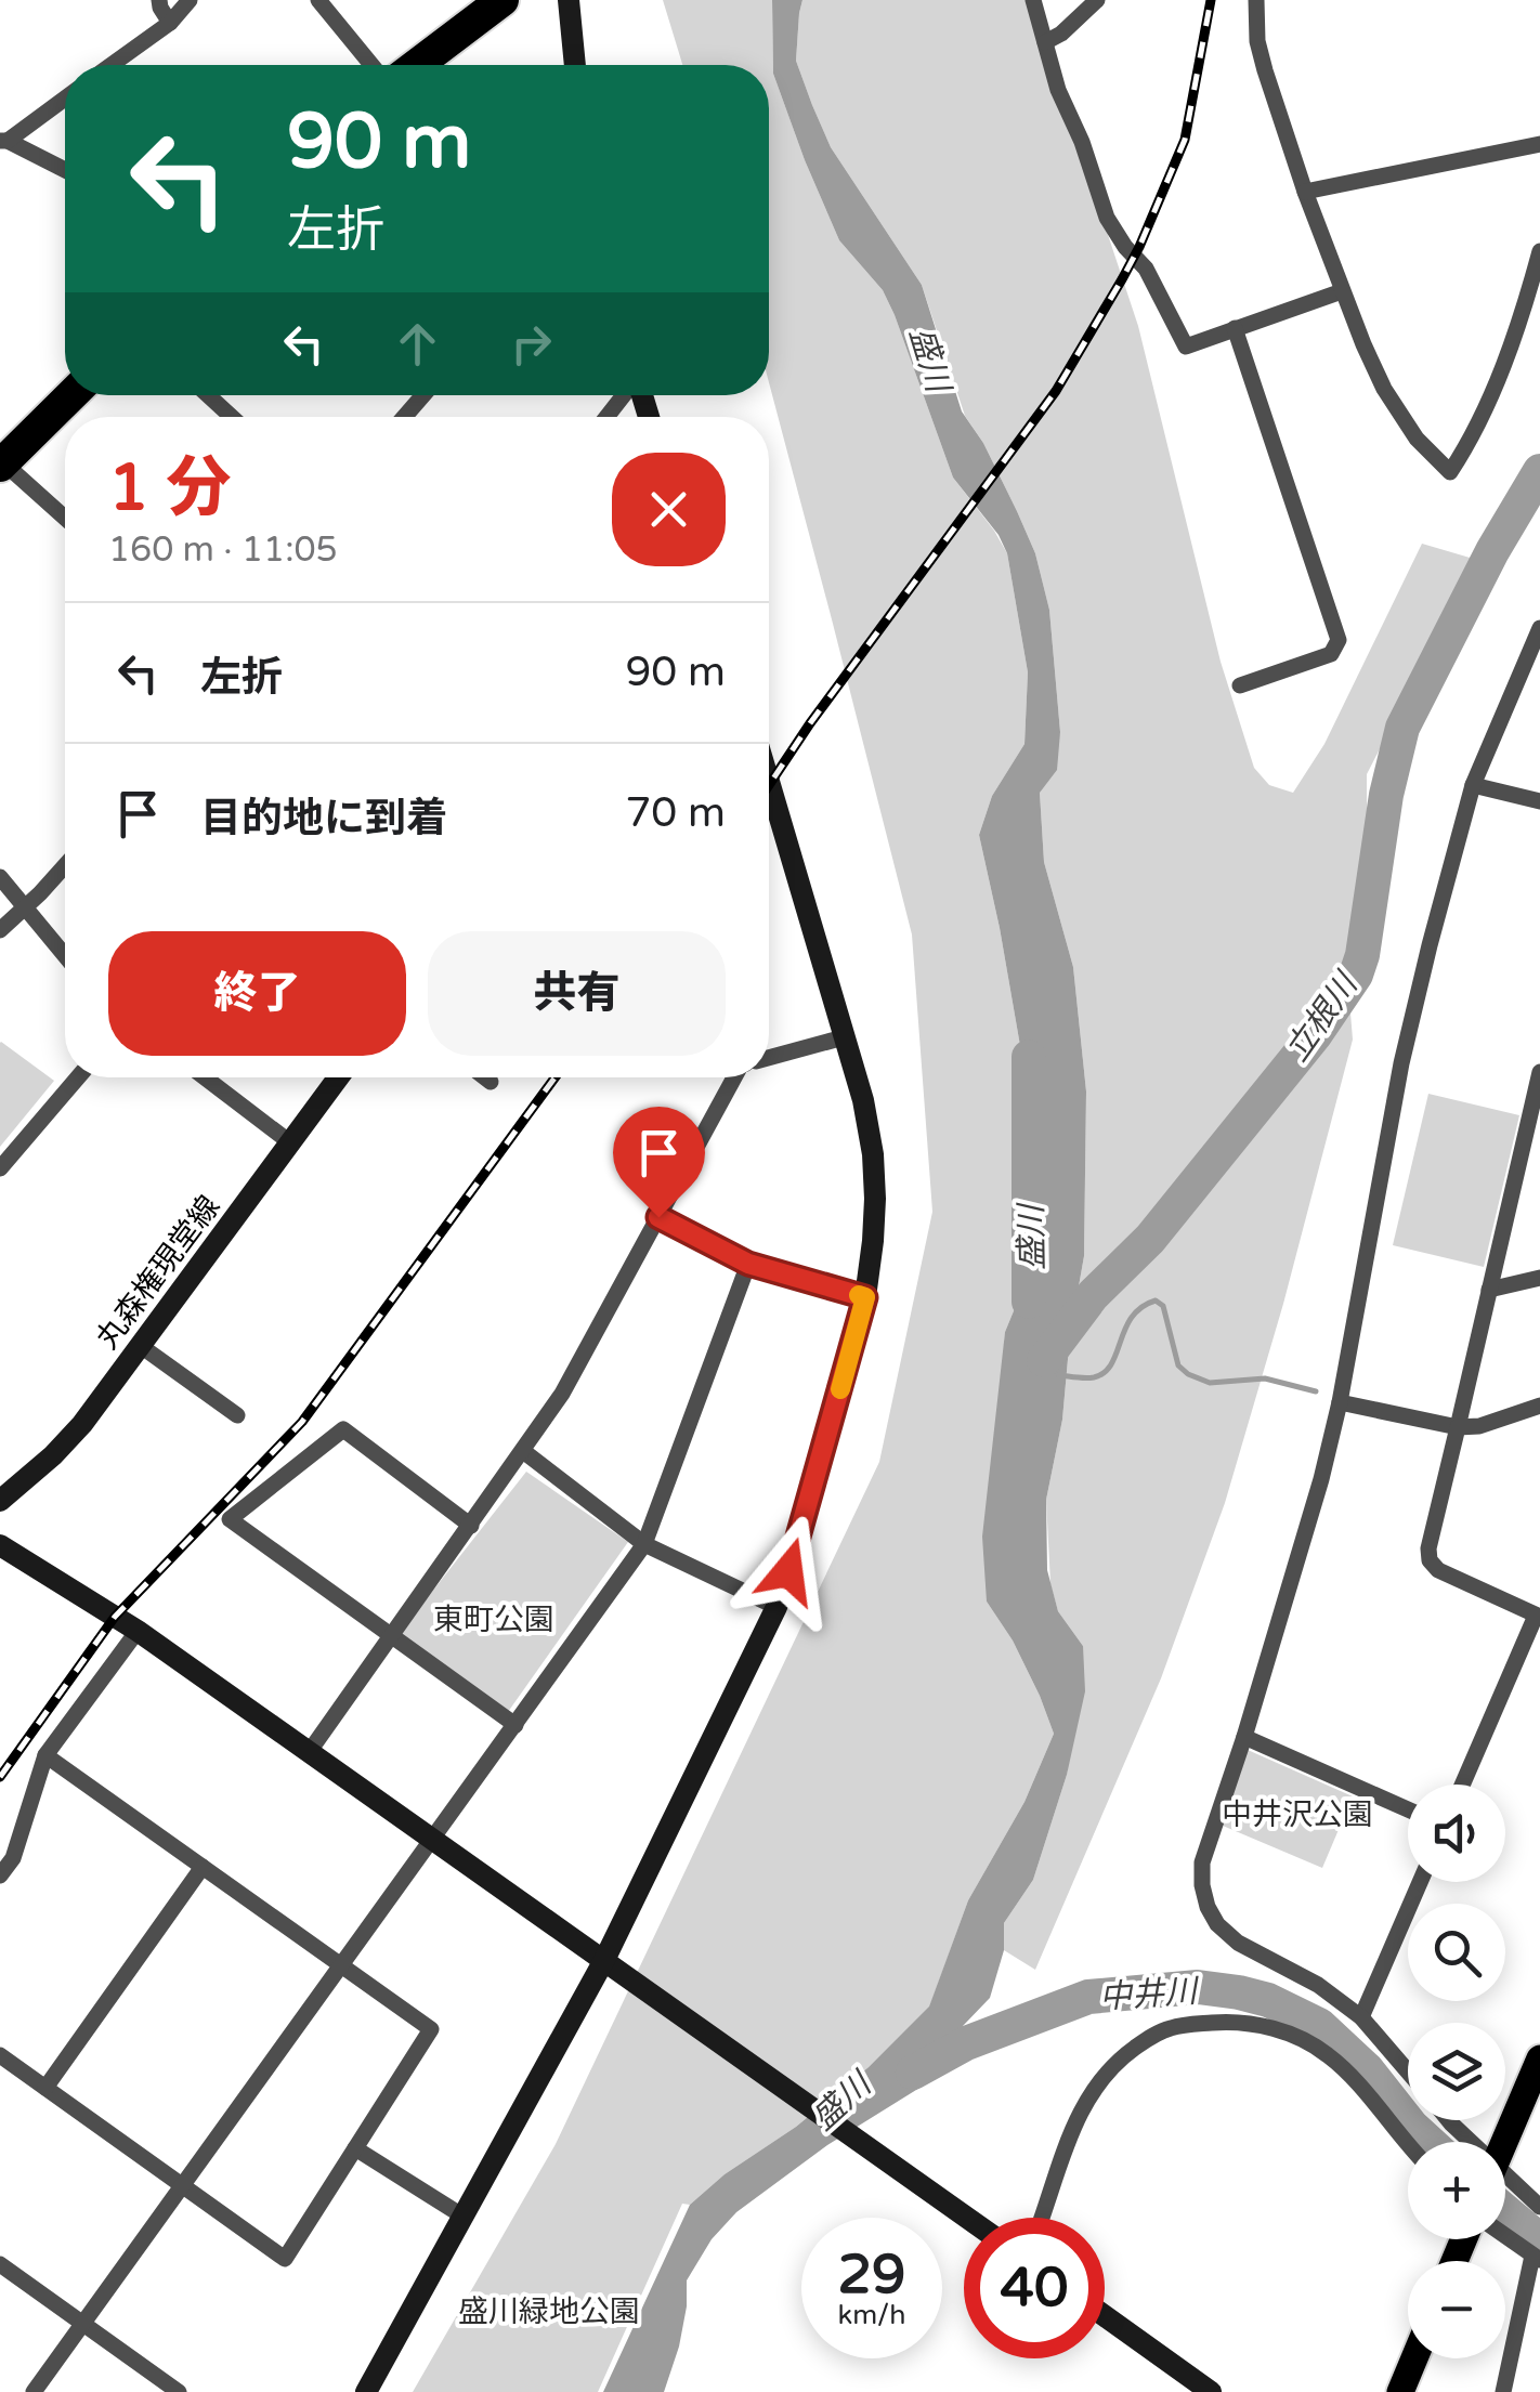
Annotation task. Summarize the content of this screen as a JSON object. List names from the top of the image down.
{
  "streets": {
    "street": ["丸森権現堂線"]
  },
  "water": ["盛川", "立根川", "中井川"],
  "parks": ["東町公園", "中井沢公園", "盛川緑地公園"],
  "page": {
    "turn": ["90 m", "左折"],
    "heading": ["1 分", "160 m · 11:05"],
    "list": [
      {
        "name": "左折",
        "value": "90 m"
      },
      {
        "name": "目的地に到着",
        "value": "70 m"
      }
    ],
    "buttons": ["終了", "共有"],
    "map_buttons": ["+", "−"],
    "speed": "29 km/h",
    "limit": "40"
  }
}
